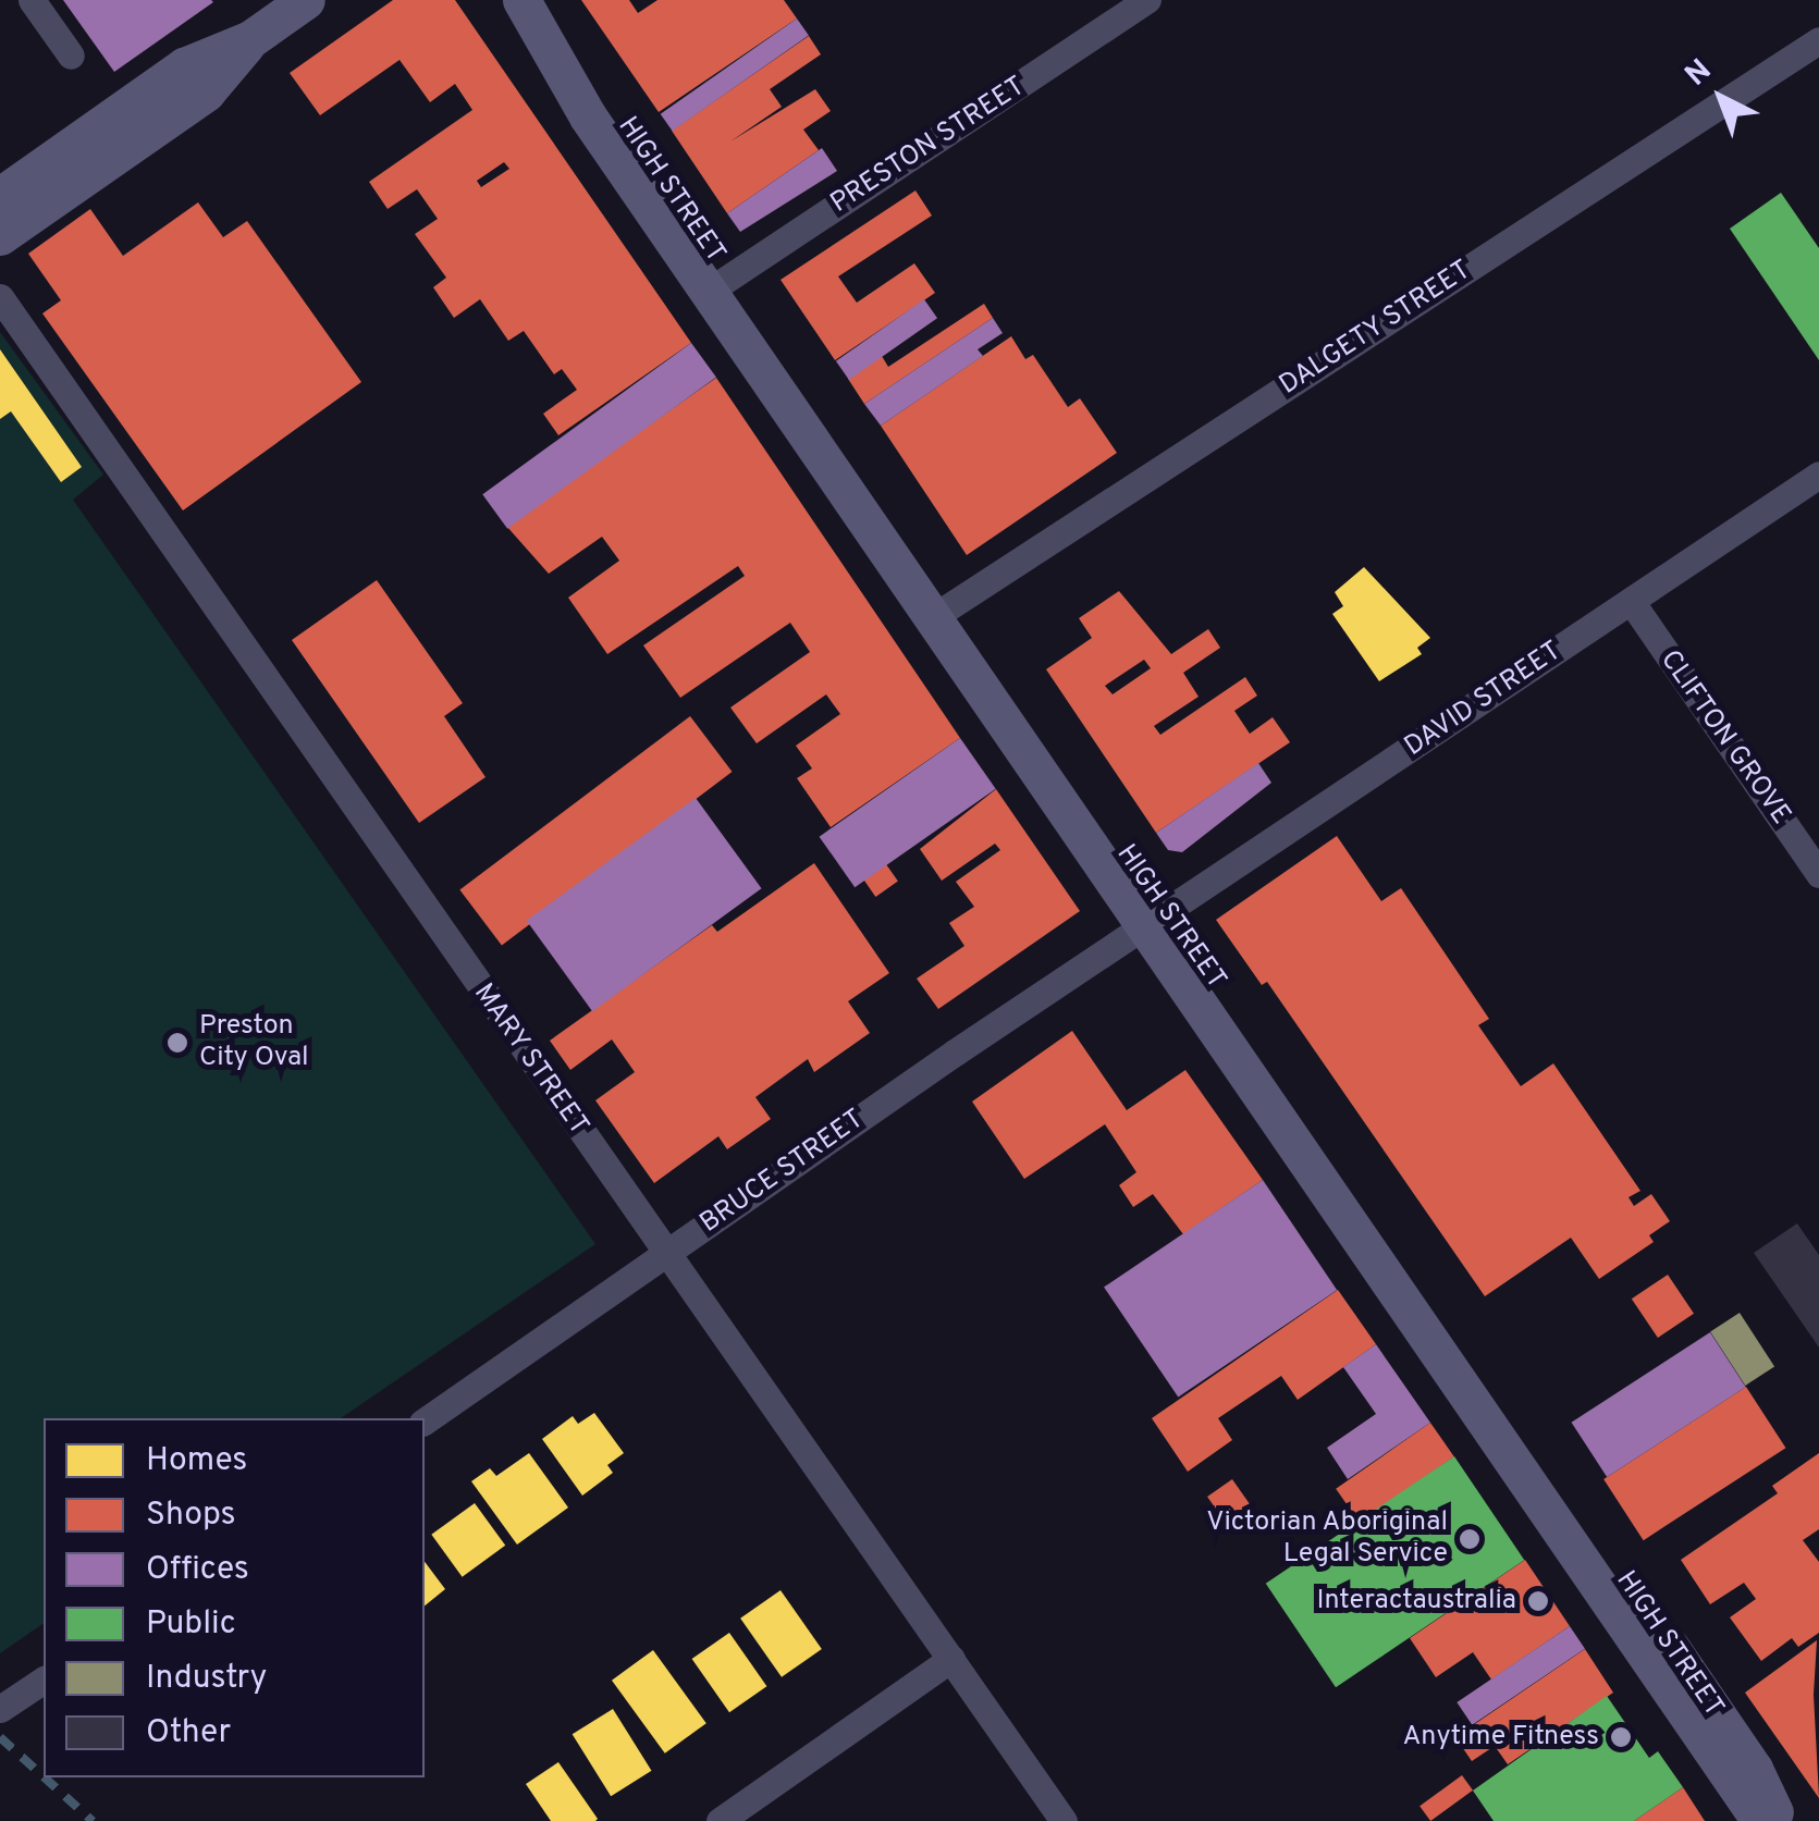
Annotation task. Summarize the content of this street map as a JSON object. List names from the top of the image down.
{
  "streets": {
    "main road": ["HIGH STREET"],
    "street": [
      "PRESTON STREET",
      "DALGETY STREET",
      "DAVID STREET",
      "CLIFTON GROVE",
      "MARY STREET",
      "BRUCE STREET"
    ]
  },
  "crossings": [
    ["PRESTON STREET", "HIGH STREET"],
    ["HIGH STREET", "DALGETY STREET"],
    ["HIGH STREET", "DAVID STREET"],
    ["HIGH STREET", "BRUCE STREET"],
    ["DAVID STREET", "CLIFTON GROVE"],
    ["DAVID STREET", "BRUCE STREET"],
    ["MARY STREET", "BRUCE STREET"]
  ],
  "places": [
    "Preston City Oval",
    "Victorian Aboriginal Legal Service",
    "Interactaustralia",
    "Anytime Fitness"
  ],
  "legend": [
    "Homes",
    "Shops",
    "Offices",
    "Public",
    "Industry",
    "Other"
  ],
  "north": "top left"
}
